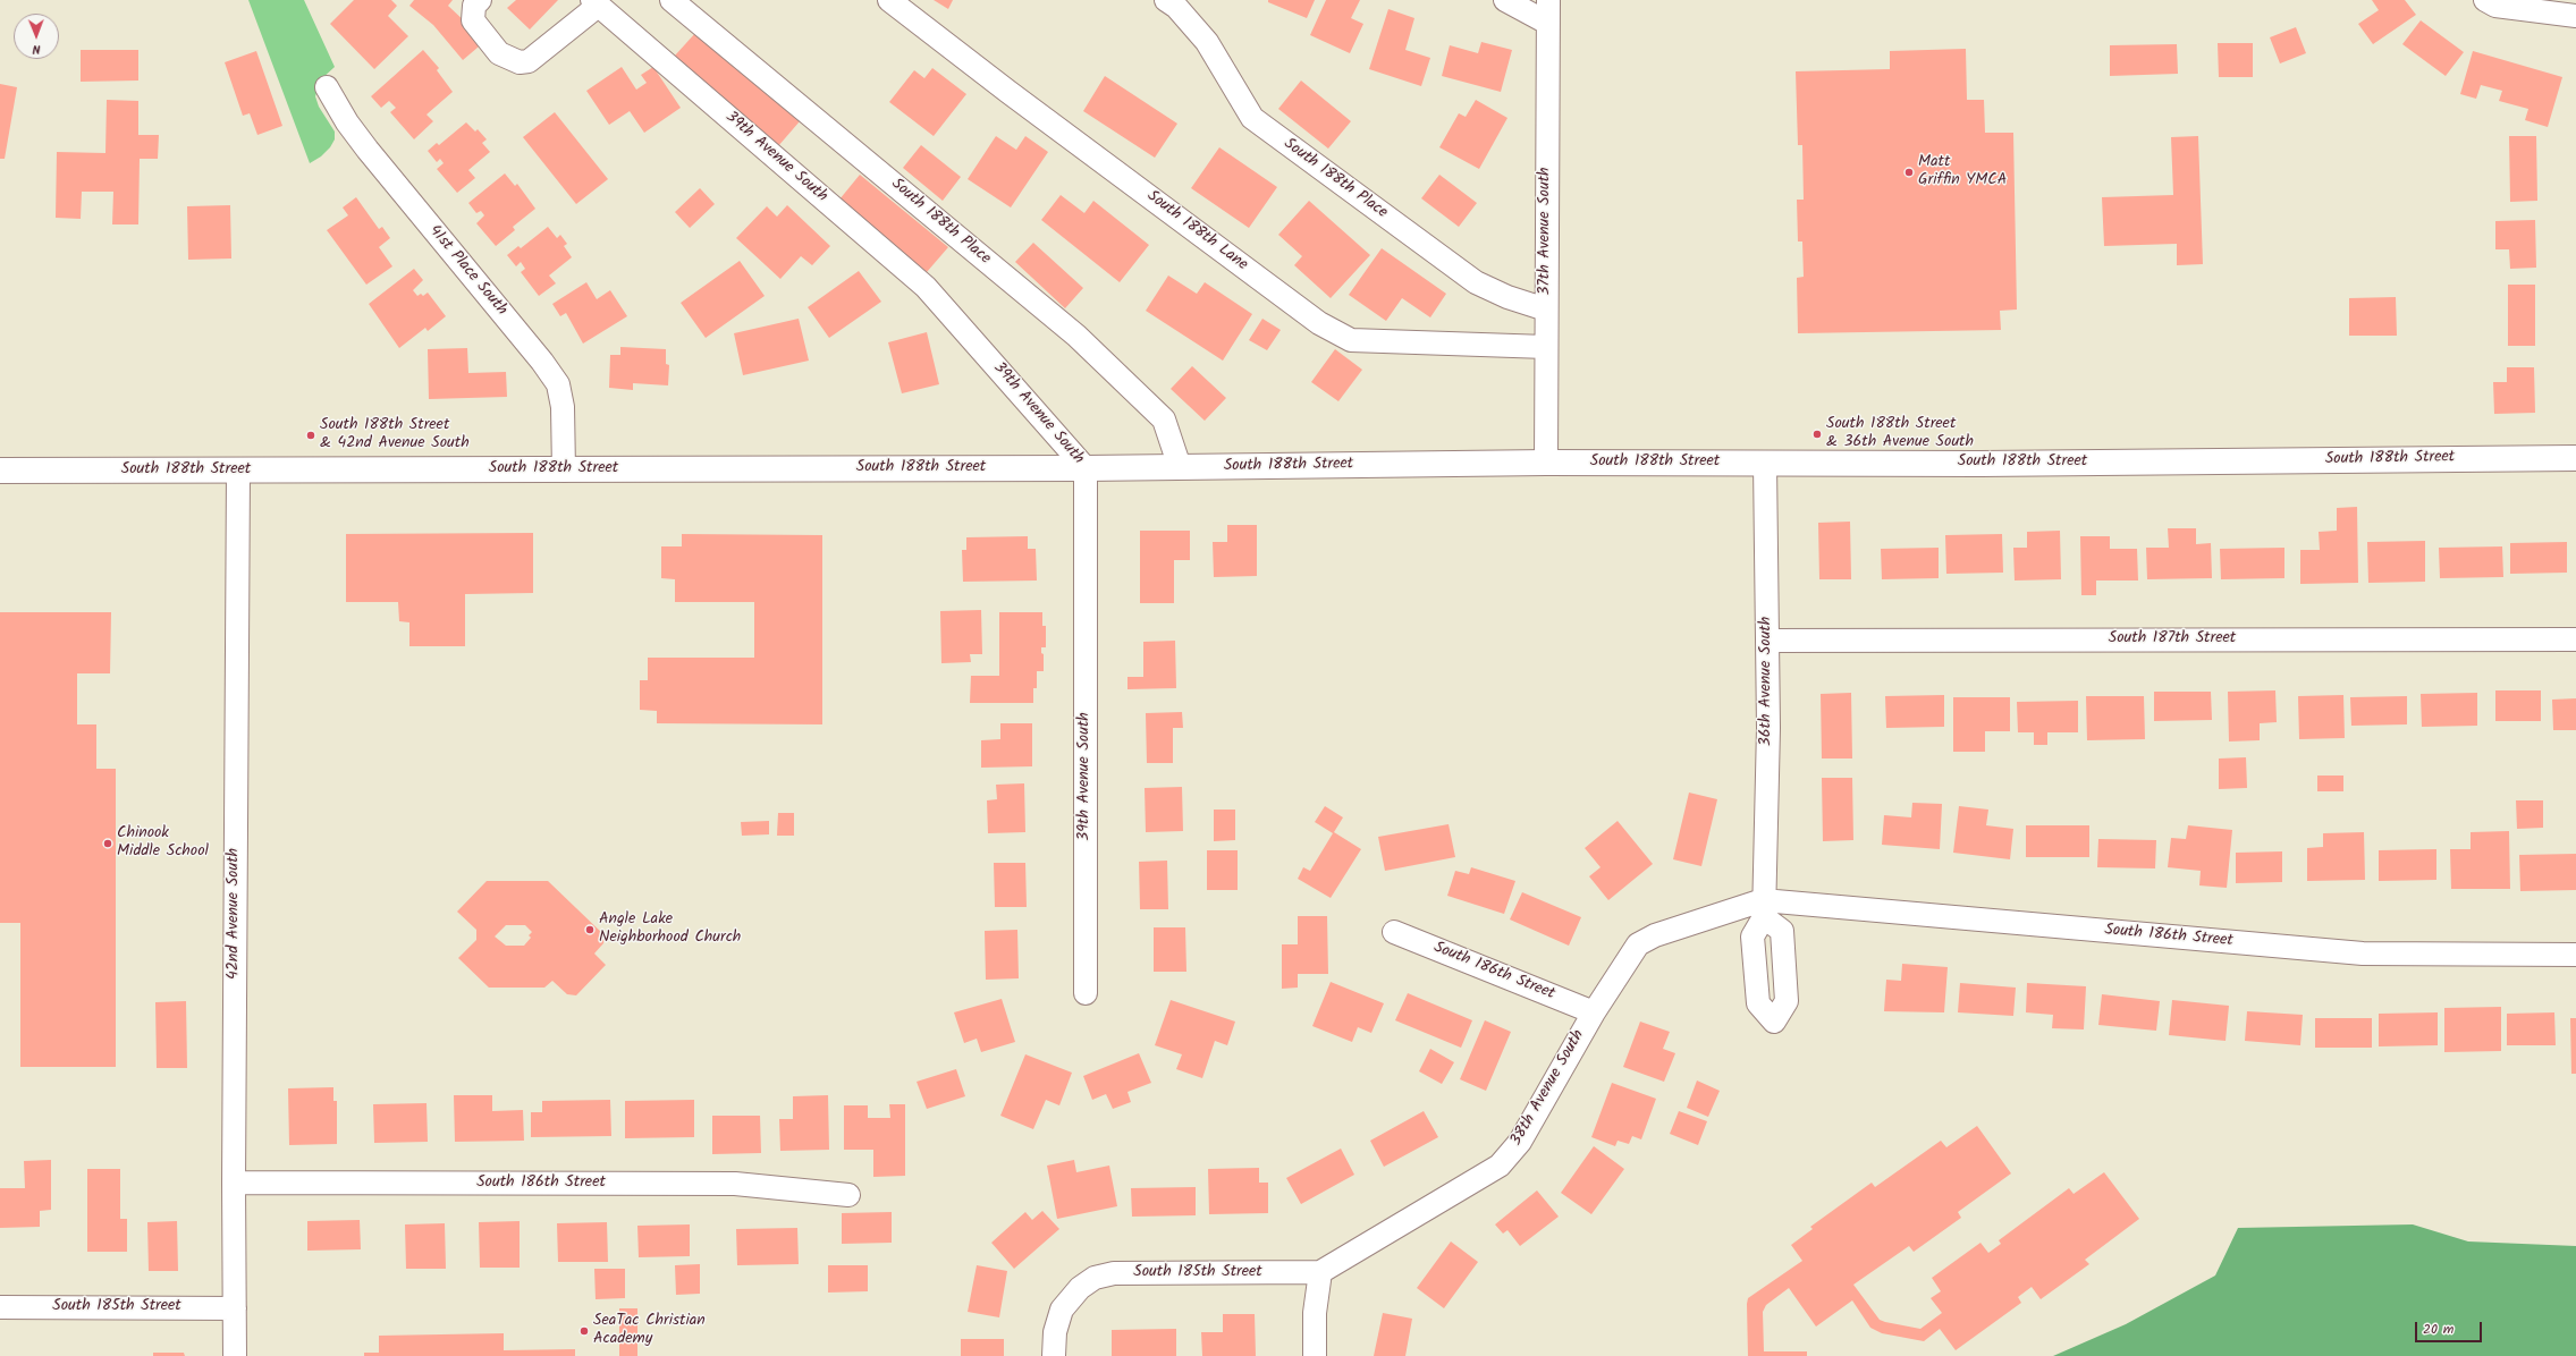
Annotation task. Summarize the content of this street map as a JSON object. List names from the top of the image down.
{
  "streets": {
    "main road": ["South 188th Street"],
    "street": [
      "39th Avenue South",
      "South 188th Place",
      "South 188th Lane",
      "37th Avenue South",
      "41st Place South",
      "South 187th Street",
      "36th Avenue South",
      "42nd Avenue South",
      "South 186th Street",
      "38th Avenue South",
      "South 185th Street"
    ]
  },
  "crossings": [
    ["39th Avenue South", "South 188th Street"],
    ["South 188th Place", "37th Avenue South"],
    ["South 188th Place", "South 188th Street"],
    ["South 188th Lane", "37th Avenue South"],
    ["37th Avenue South", "South 188th Street"],
    ["41st Place South", "South 188th Street"],
    ["South 188th Street", "36th Avenue South"],
    ["South 188th Street", "42nd Avenue South"],
    ["South 187th Street", "36th Avenue South"],
    ["36th Avenue South", "South 186th Street"],
    ["36th Avenue South", "38th Avenue South"],
    ["42nd Avenue South", "South 186th Street"],
    ["42nd Avenue South", "South 185th Street"],
    ["South 186th Street", "38th Avenue South"],
    ["38th Avenue South", "South 185th Street"]
  ],
  "places": [
    "Matt Griffin YMCA",
    "South 188th Street & 36th Avenue South",
    "South 188th Street & 42nd Avenue South",
    "Chinook Middle School",
    "Angle Lake Neighborhood Church",
    "SeaTac Christian Academy"
  ],
  "scale_bar": "20 m",
  "north": "bottom"
}
